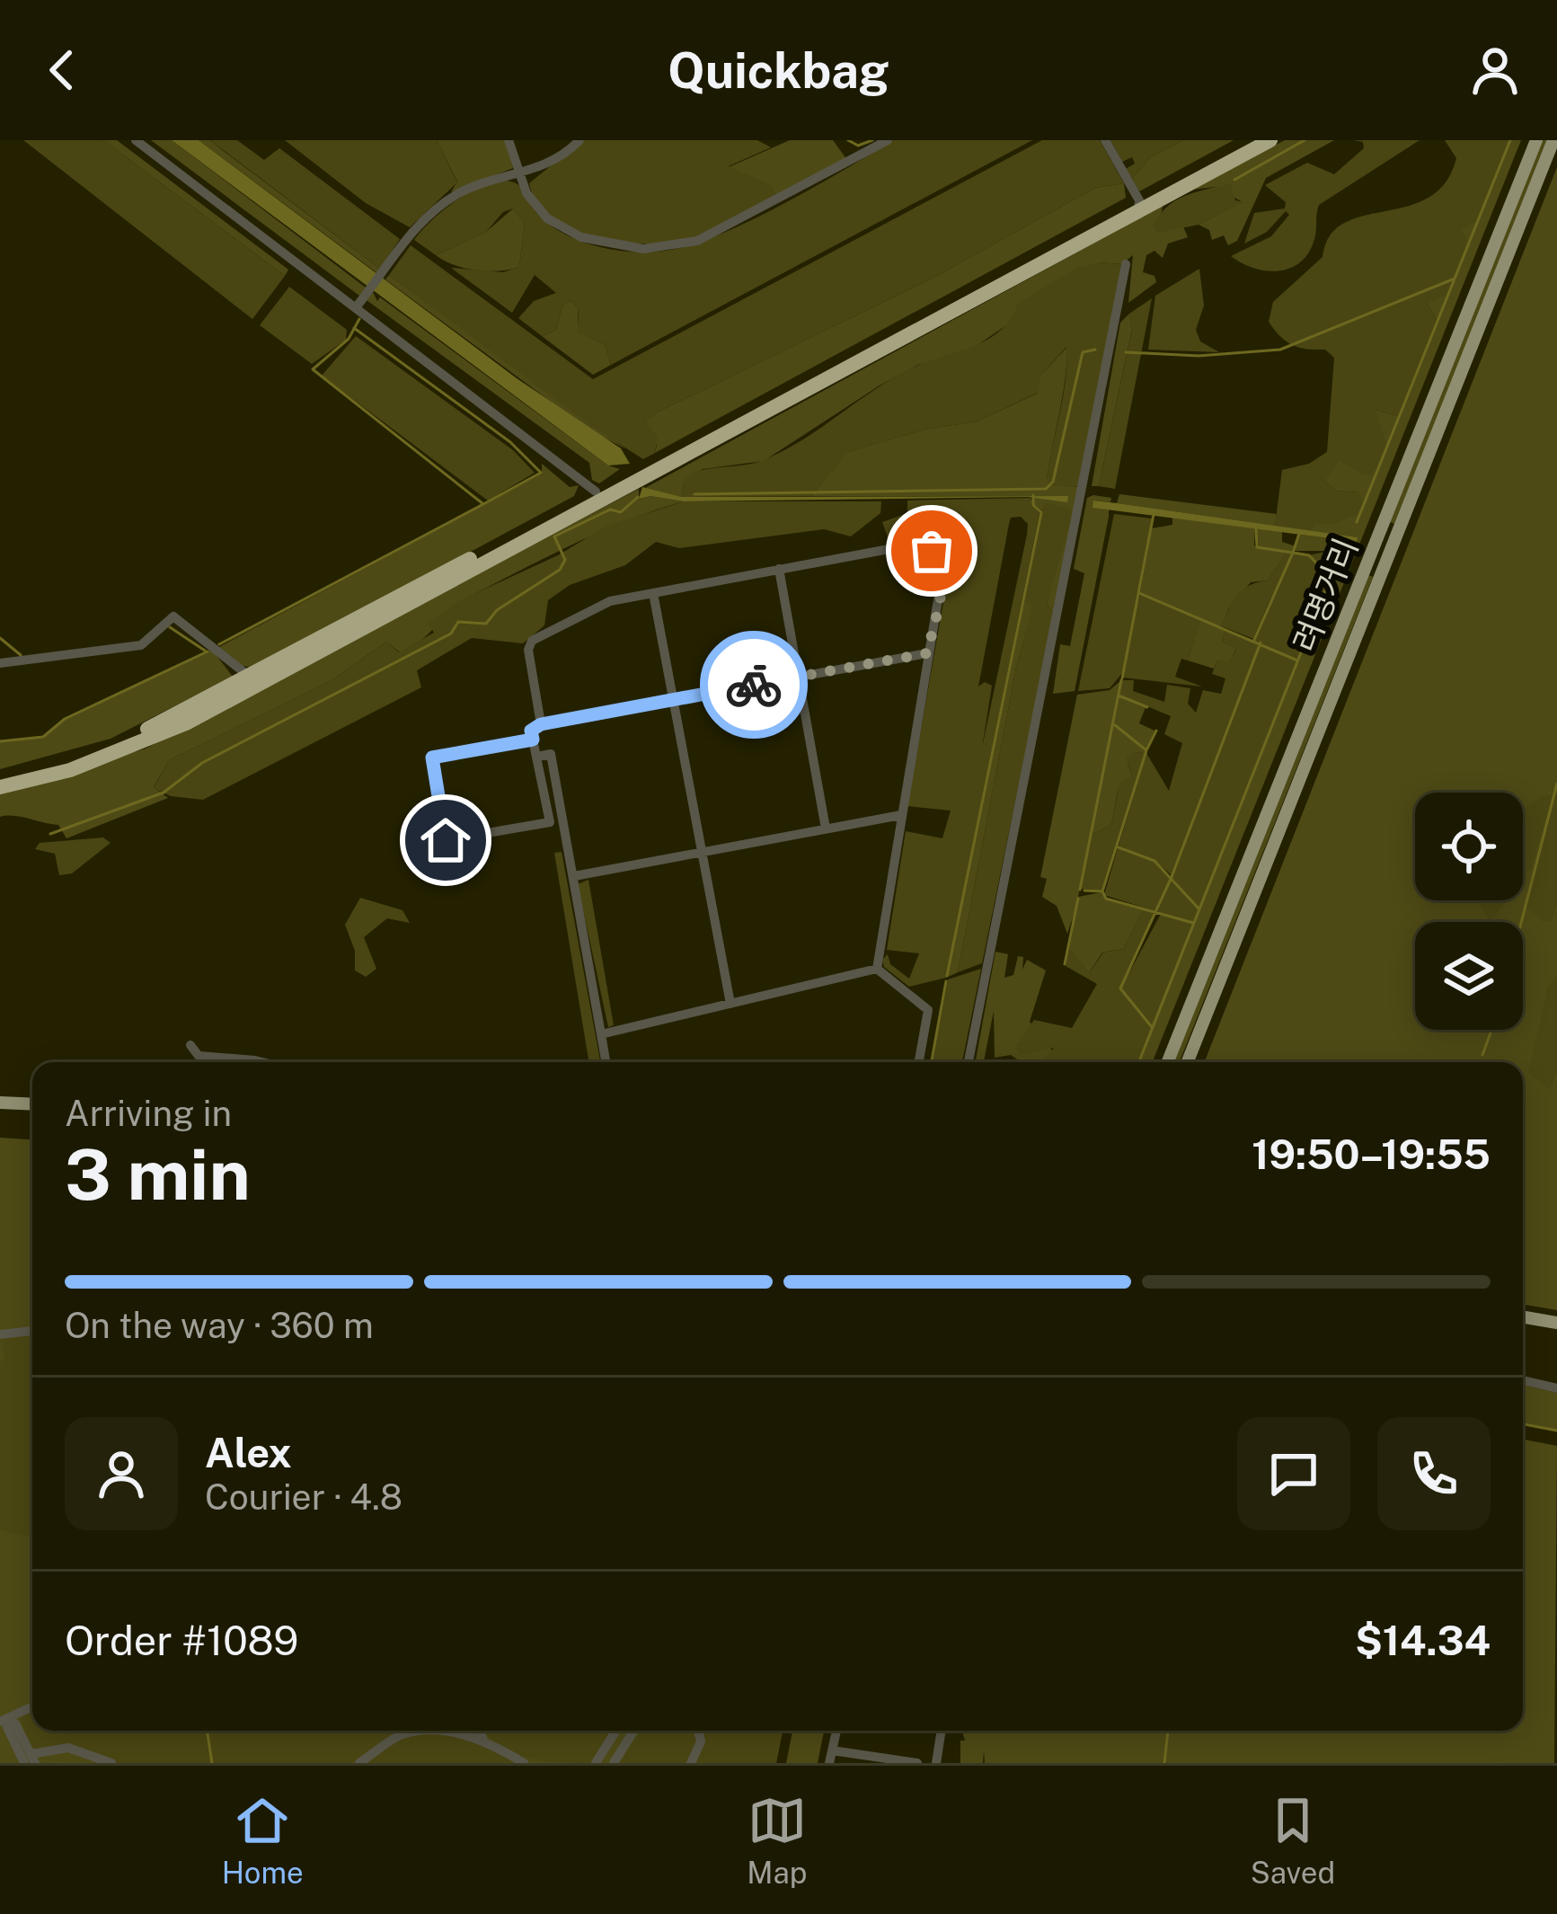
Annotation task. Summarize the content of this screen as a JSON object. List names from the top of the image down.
{
  "streets": {
    "main road": ["려명거리"]
  },
  "page": {
    "header": "Quickbag",
    "heading": ["3 min", "Arriving in", "19:50–19:55"],
    "panel": [
      "Alex",
      "Courier · 4.8",
      "Order #1089",
      "$14.34"
    ],
    "bar": "On the way · 360 m",
    "tabs": ["Home", "Map", "Saved"]
  }
}
